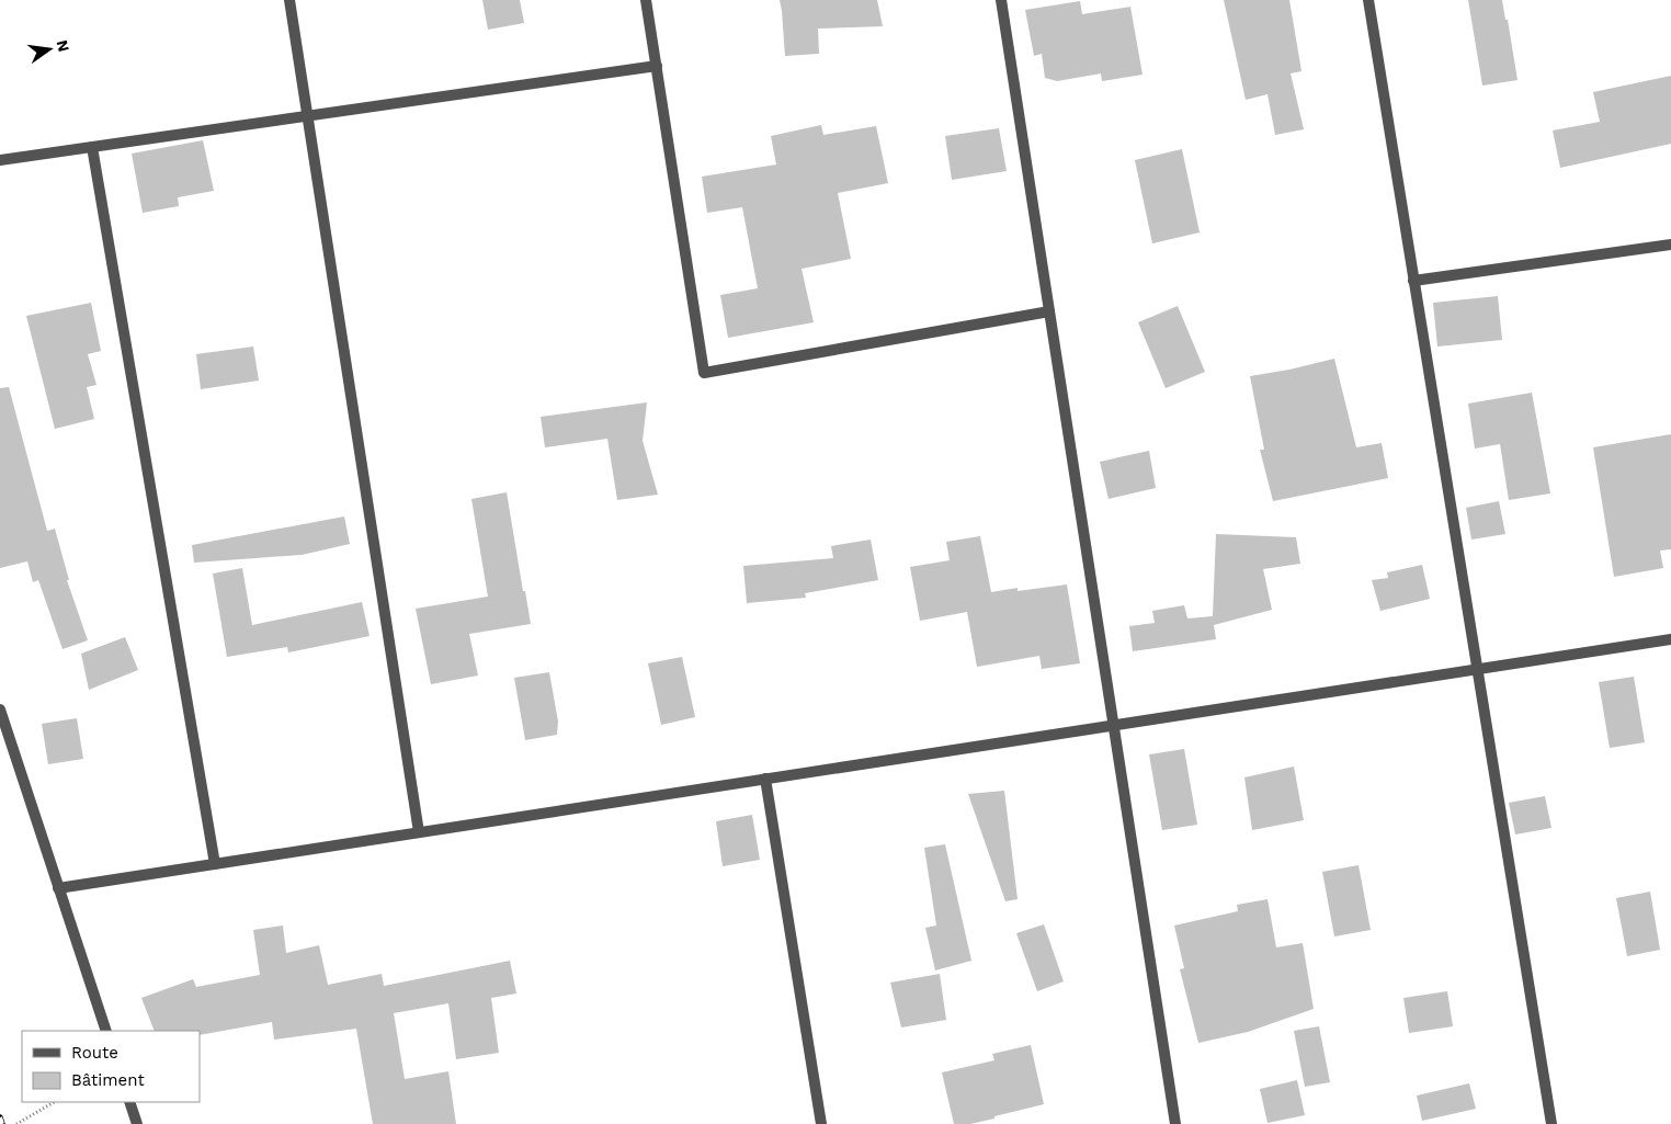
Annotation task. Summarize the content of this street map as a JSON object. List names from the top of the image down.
{
  "legend": ["Route", "Bâtiment"],
  "north": "right"
}
